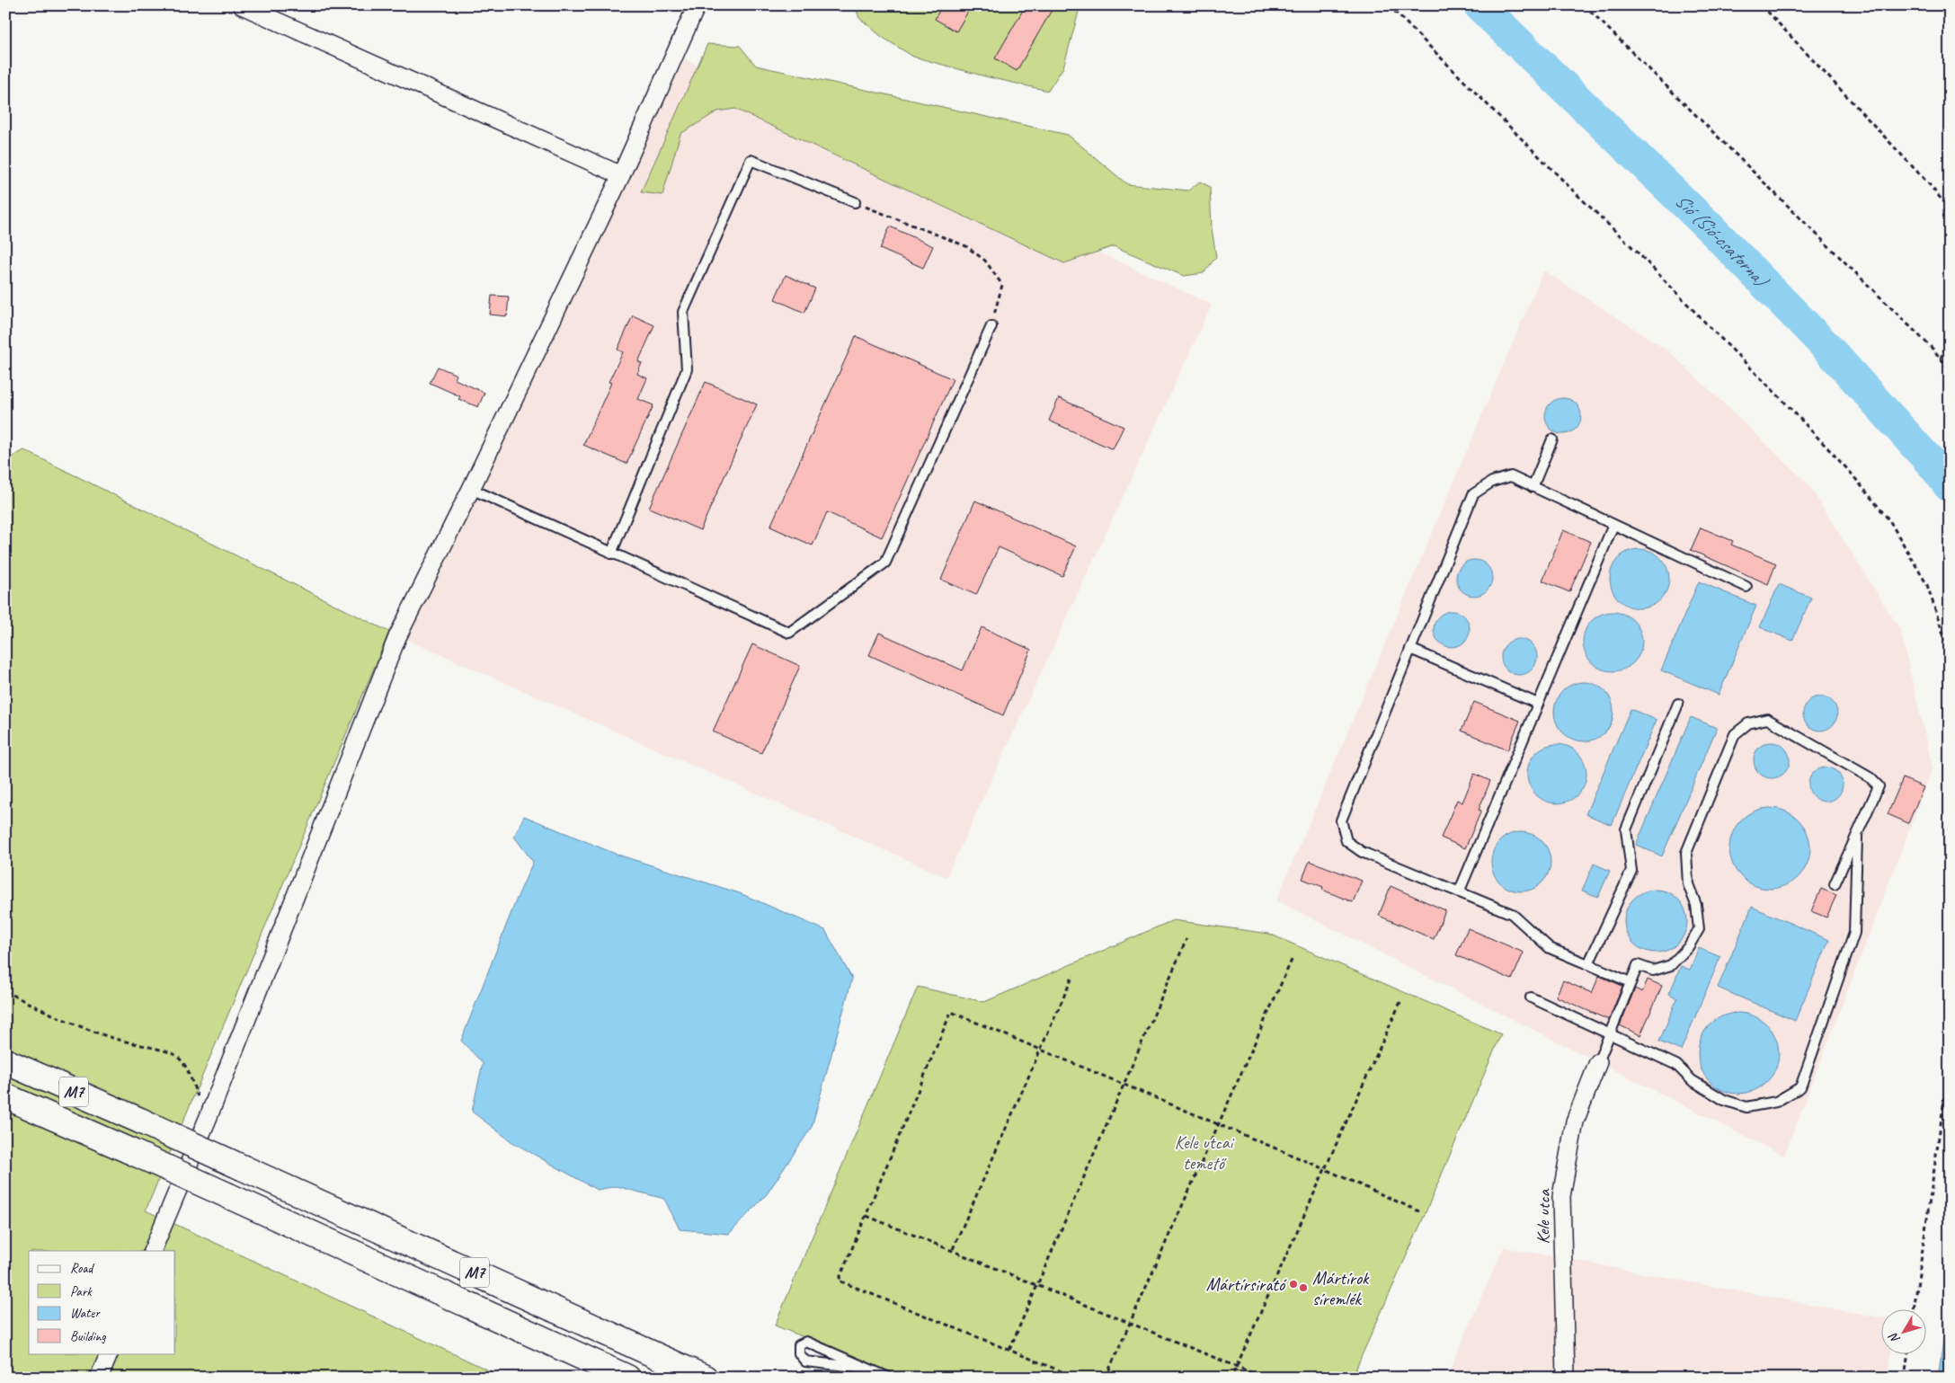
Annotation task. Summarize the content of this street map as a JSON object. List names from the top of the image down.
{
  "streets": {
    "highway": ["M7"],
    "street": ["Kele utca"]
  },
  "water": ["Sió (Sió-csatorna)"],
  "parks": ["Kele utcai temető"],
  "places": ["Mártírsirató", "Mártírok síremlék"],
  "legend": [
    "Road",
    "Park",
    "Water",
    "Building"
  ],
  "north": "bottom left"
}
